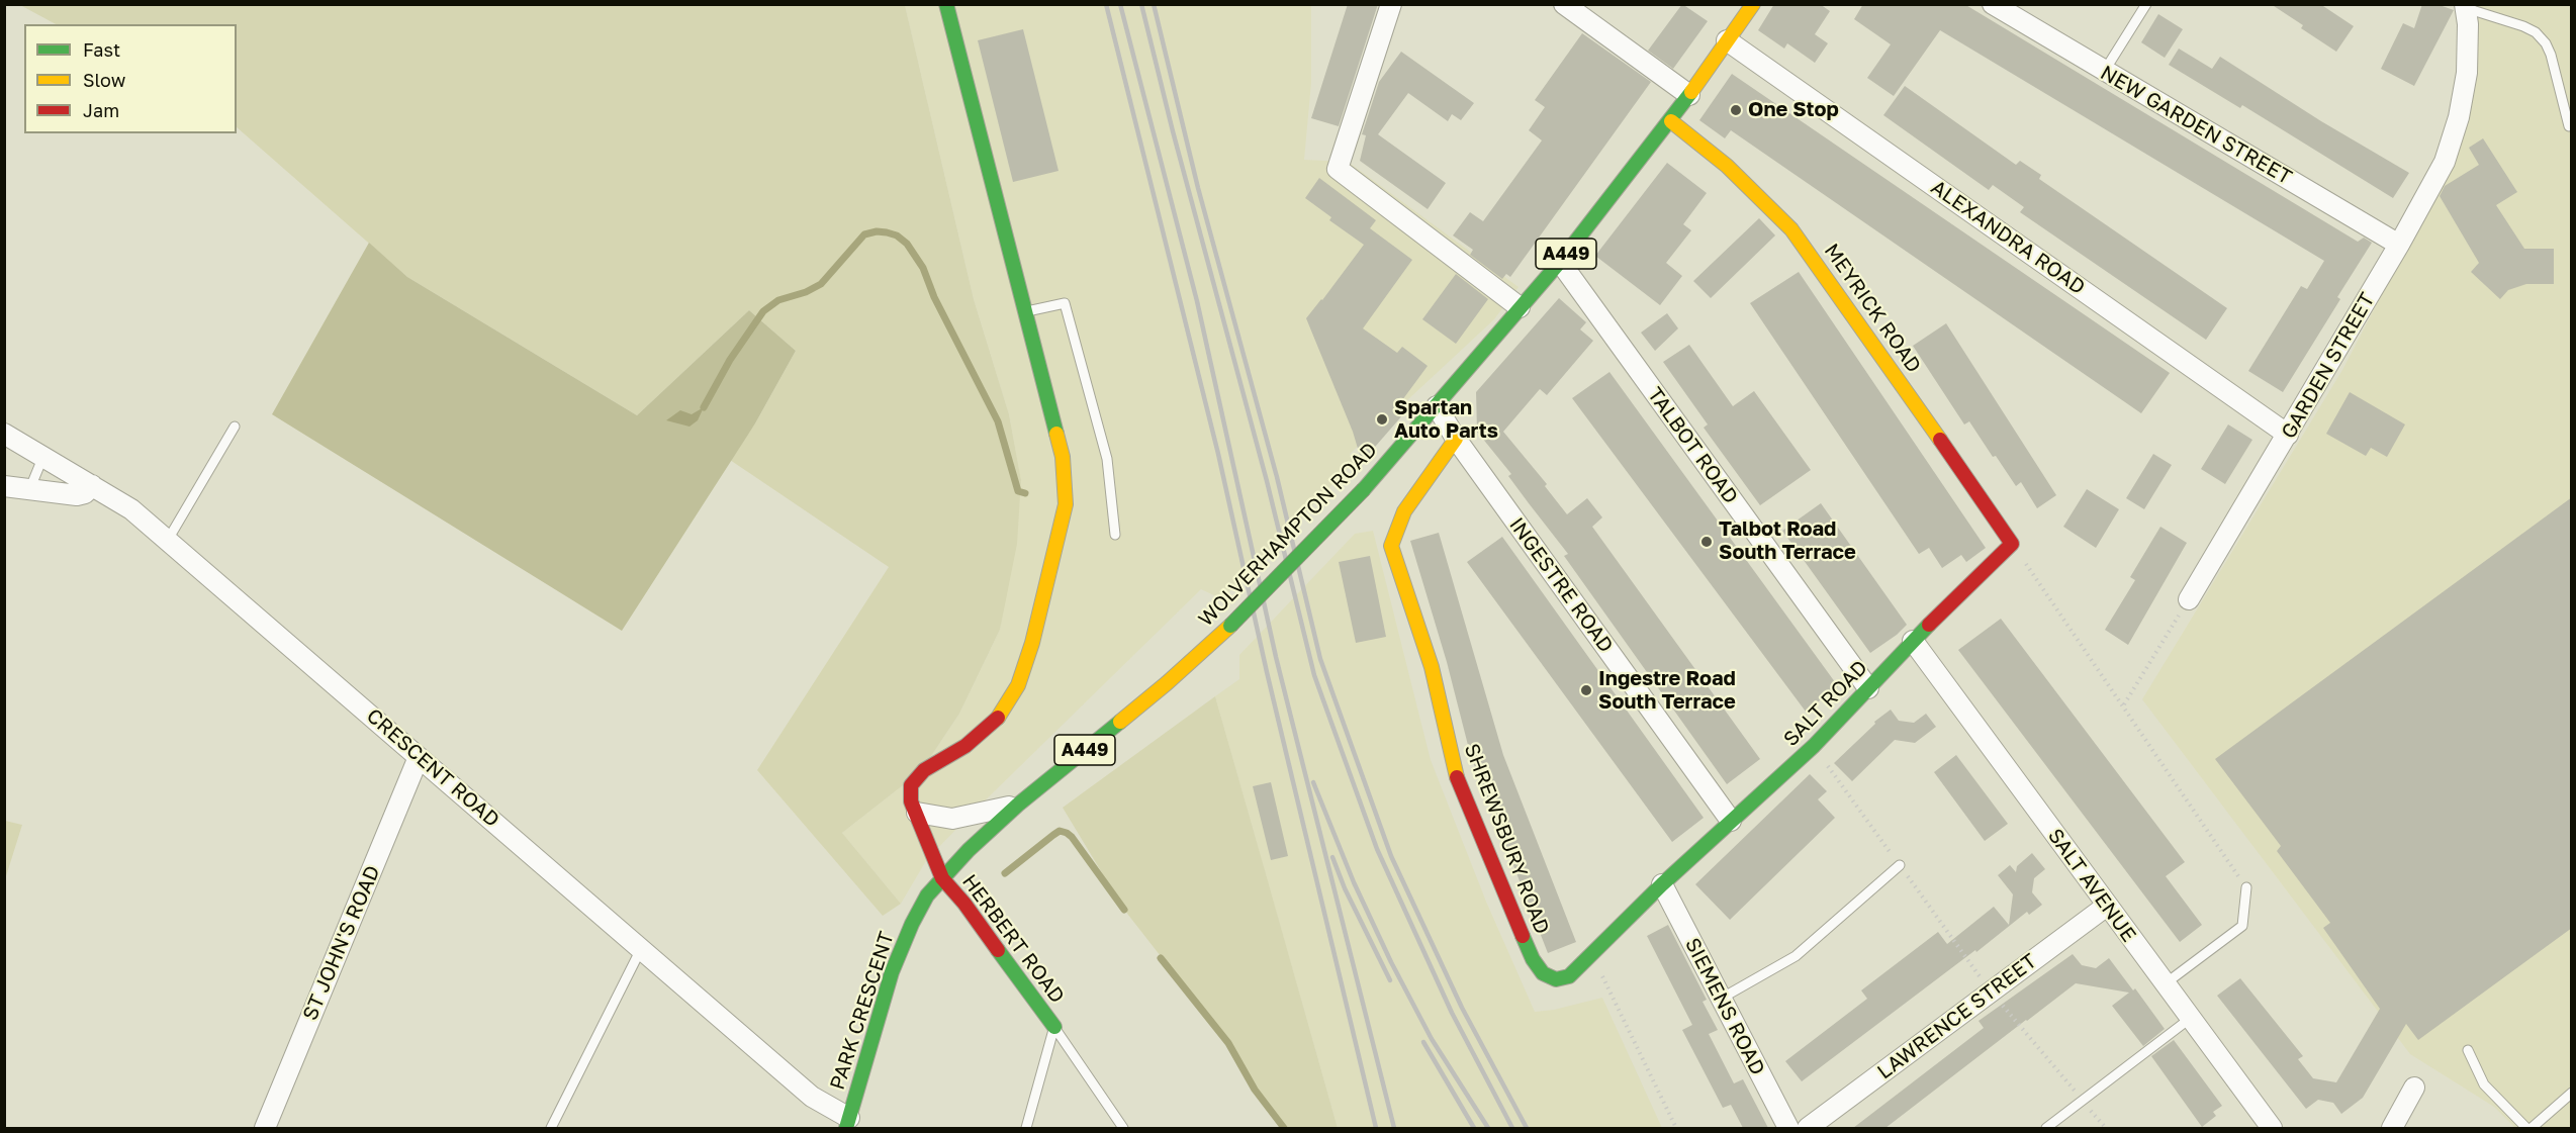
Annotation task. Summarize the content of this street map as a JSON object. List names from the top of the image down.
{
  "streets": {
    "main road": [
      "A449",
      "MEYRICK ROAD",
      "WOLVERHAMPTON ROAD",
      "SALT ROAD",
      "SHREWSBURY ROAD",
      "HERBERT ROAD",
      "PARK CRESCENT"
    ],
    "street": [
      "NEW GARDEN STREET",
      "ALEXANDRA ROAD",
      "GARDEN STREET",
      "TALBOT ROAD",
      "INGESTRE ROAD",
      "CRESCENT ROAD",
      "SALT AVENUE",
      "ST JOHN'S ROAD",
      "SIEMENS ROAD",
      "LAWRENCE STREET"
    ]
  },
  "crossings": [
    ["NEW GARDEN STREET", "GARDEN STREET"],
    ["ALEXANDRA ROAD", "GARDEN STREET"],
    ["ALEXANDRA ROAD", "WOLVERHAMPTON ROAD"],
    ["MEYRICK ROAD", "WOLVERHAMPTON ROAD"],
    ["MEYRICK ROAD", "SALT ROAD"],
    ["TALBOT ROAD", "WOLVERHAMPTON ROAD"],
    ["TALBOT ROAD", "SALT ROAD"],
    ["WOLVERHAMPTON ROAD", "INGESTRE ROAD"],
    ["WOLVERHAMPTON ROAD", "HERBERT ROAD"],
    ["WOLVERHAMPTON ROAD", "PARK CRESCENT"],
    ["INGESTRE ROAD", "SALT ROAD"],
    ["INGESTRE ROAD", "SHREWSBURY ROAD"],
    ["SALT ROAD", "SHREWSBURY ROAD"],
    ["SALT ROAD", "SALT AVENUE"],
    ["SALT ROAD", "SIEMENS ROAD"],
    ["CRESCENT ROAD", "ST JOHN'S ROAD"],
    ["CRESCENT ROAD", "PARK CRESCENT"],
    ["SHREWSBURY ROAD", "SIEMENS ROAD"],
    ["SALT AVENUE", "LAWRENCE STREET"],
    ["HERBERT ROAD", "PARK CRESCENT"]
  ],
  "places": [
    "One Stop",
    "Spartan Auto Parts",
    "Talbot Road South Terrace",
    "Ingestre Road South Terrace"
  ],
  "legend": ["Fast", "Slow", "Jam"]
}
